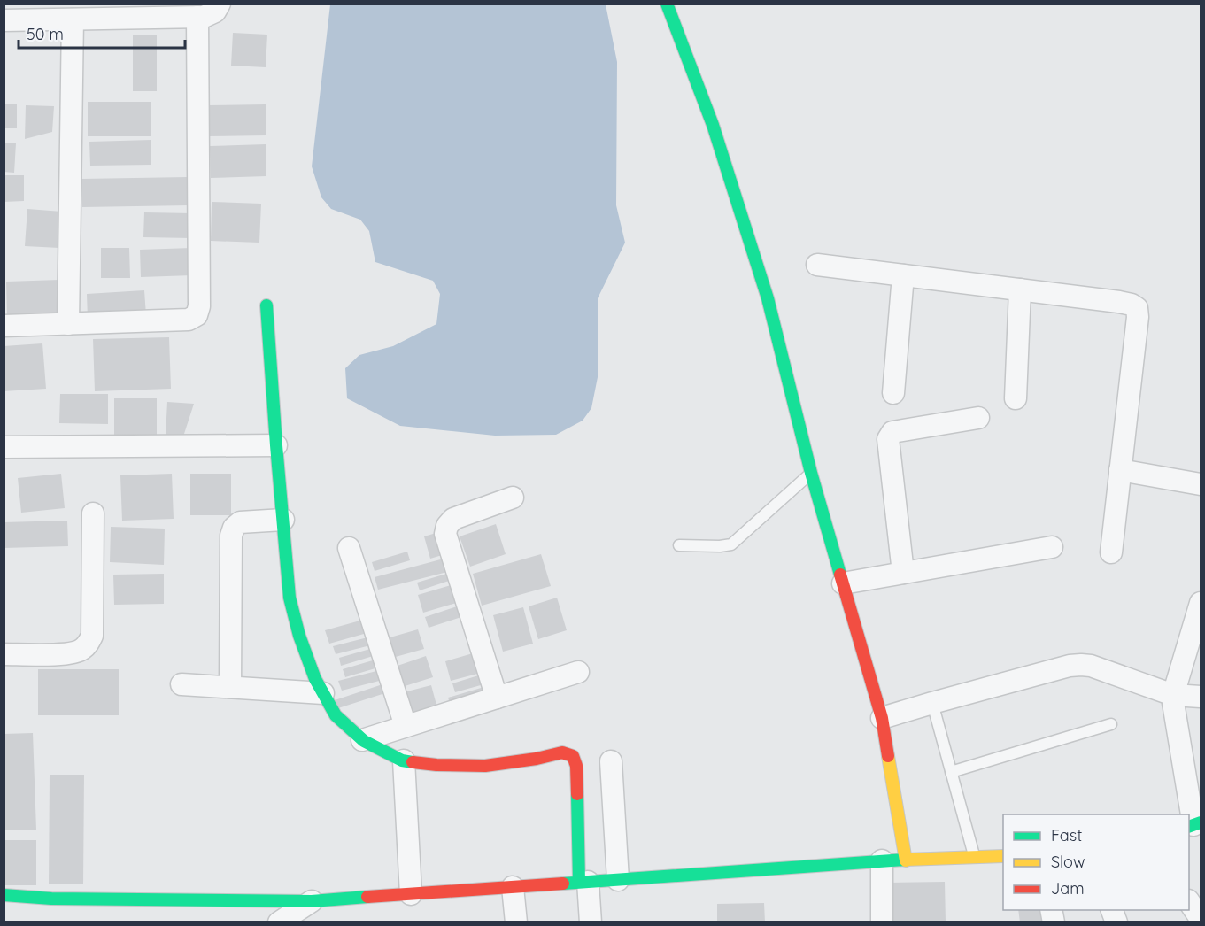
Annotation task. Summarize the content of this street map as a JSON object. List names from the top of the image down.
{
  "legend": ["Fast", "Slow", "Jam"],
  "scale_bar": "50 m"
}
